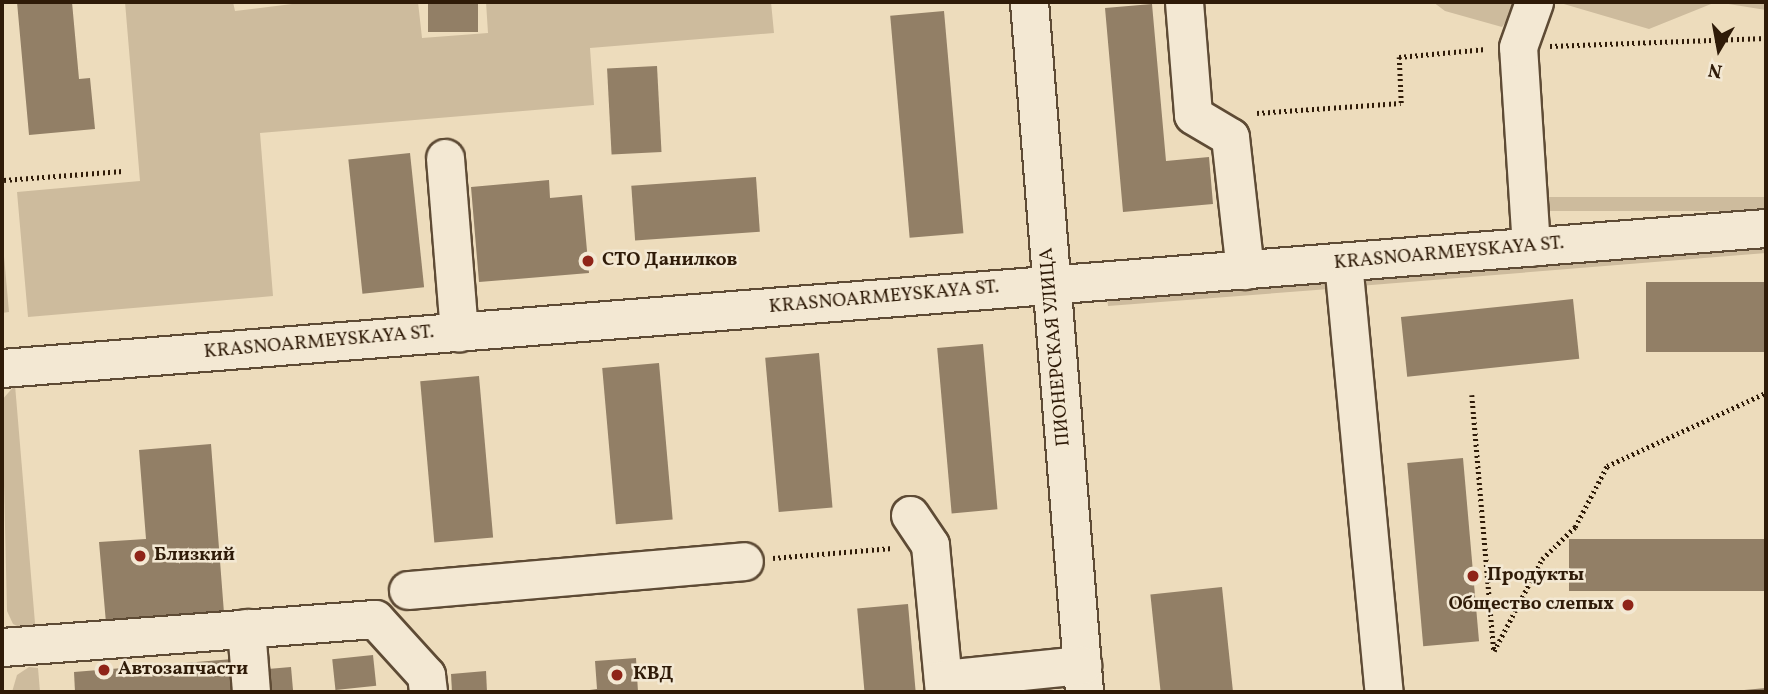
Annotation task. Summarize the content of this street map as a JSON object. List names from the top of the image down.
{
  "streets": {
    "street": ["KRASNOARMEYSKAYA ST.", "ПИОНЕРСКАЯ УЛИЦА"]
  },
  "crossings": [
    ["KRASNOARMEYSKAYA ST.", "ПИОНЕРСКАЯ УЛИЦА"]
  ],
  "places": [
    "СТО Данилков",
    "Близкий",
    "Продукты",
    "Общество слепых",
    "Автозапчасти",
    "КВД"
  ],
  "north": "bottom"
}
